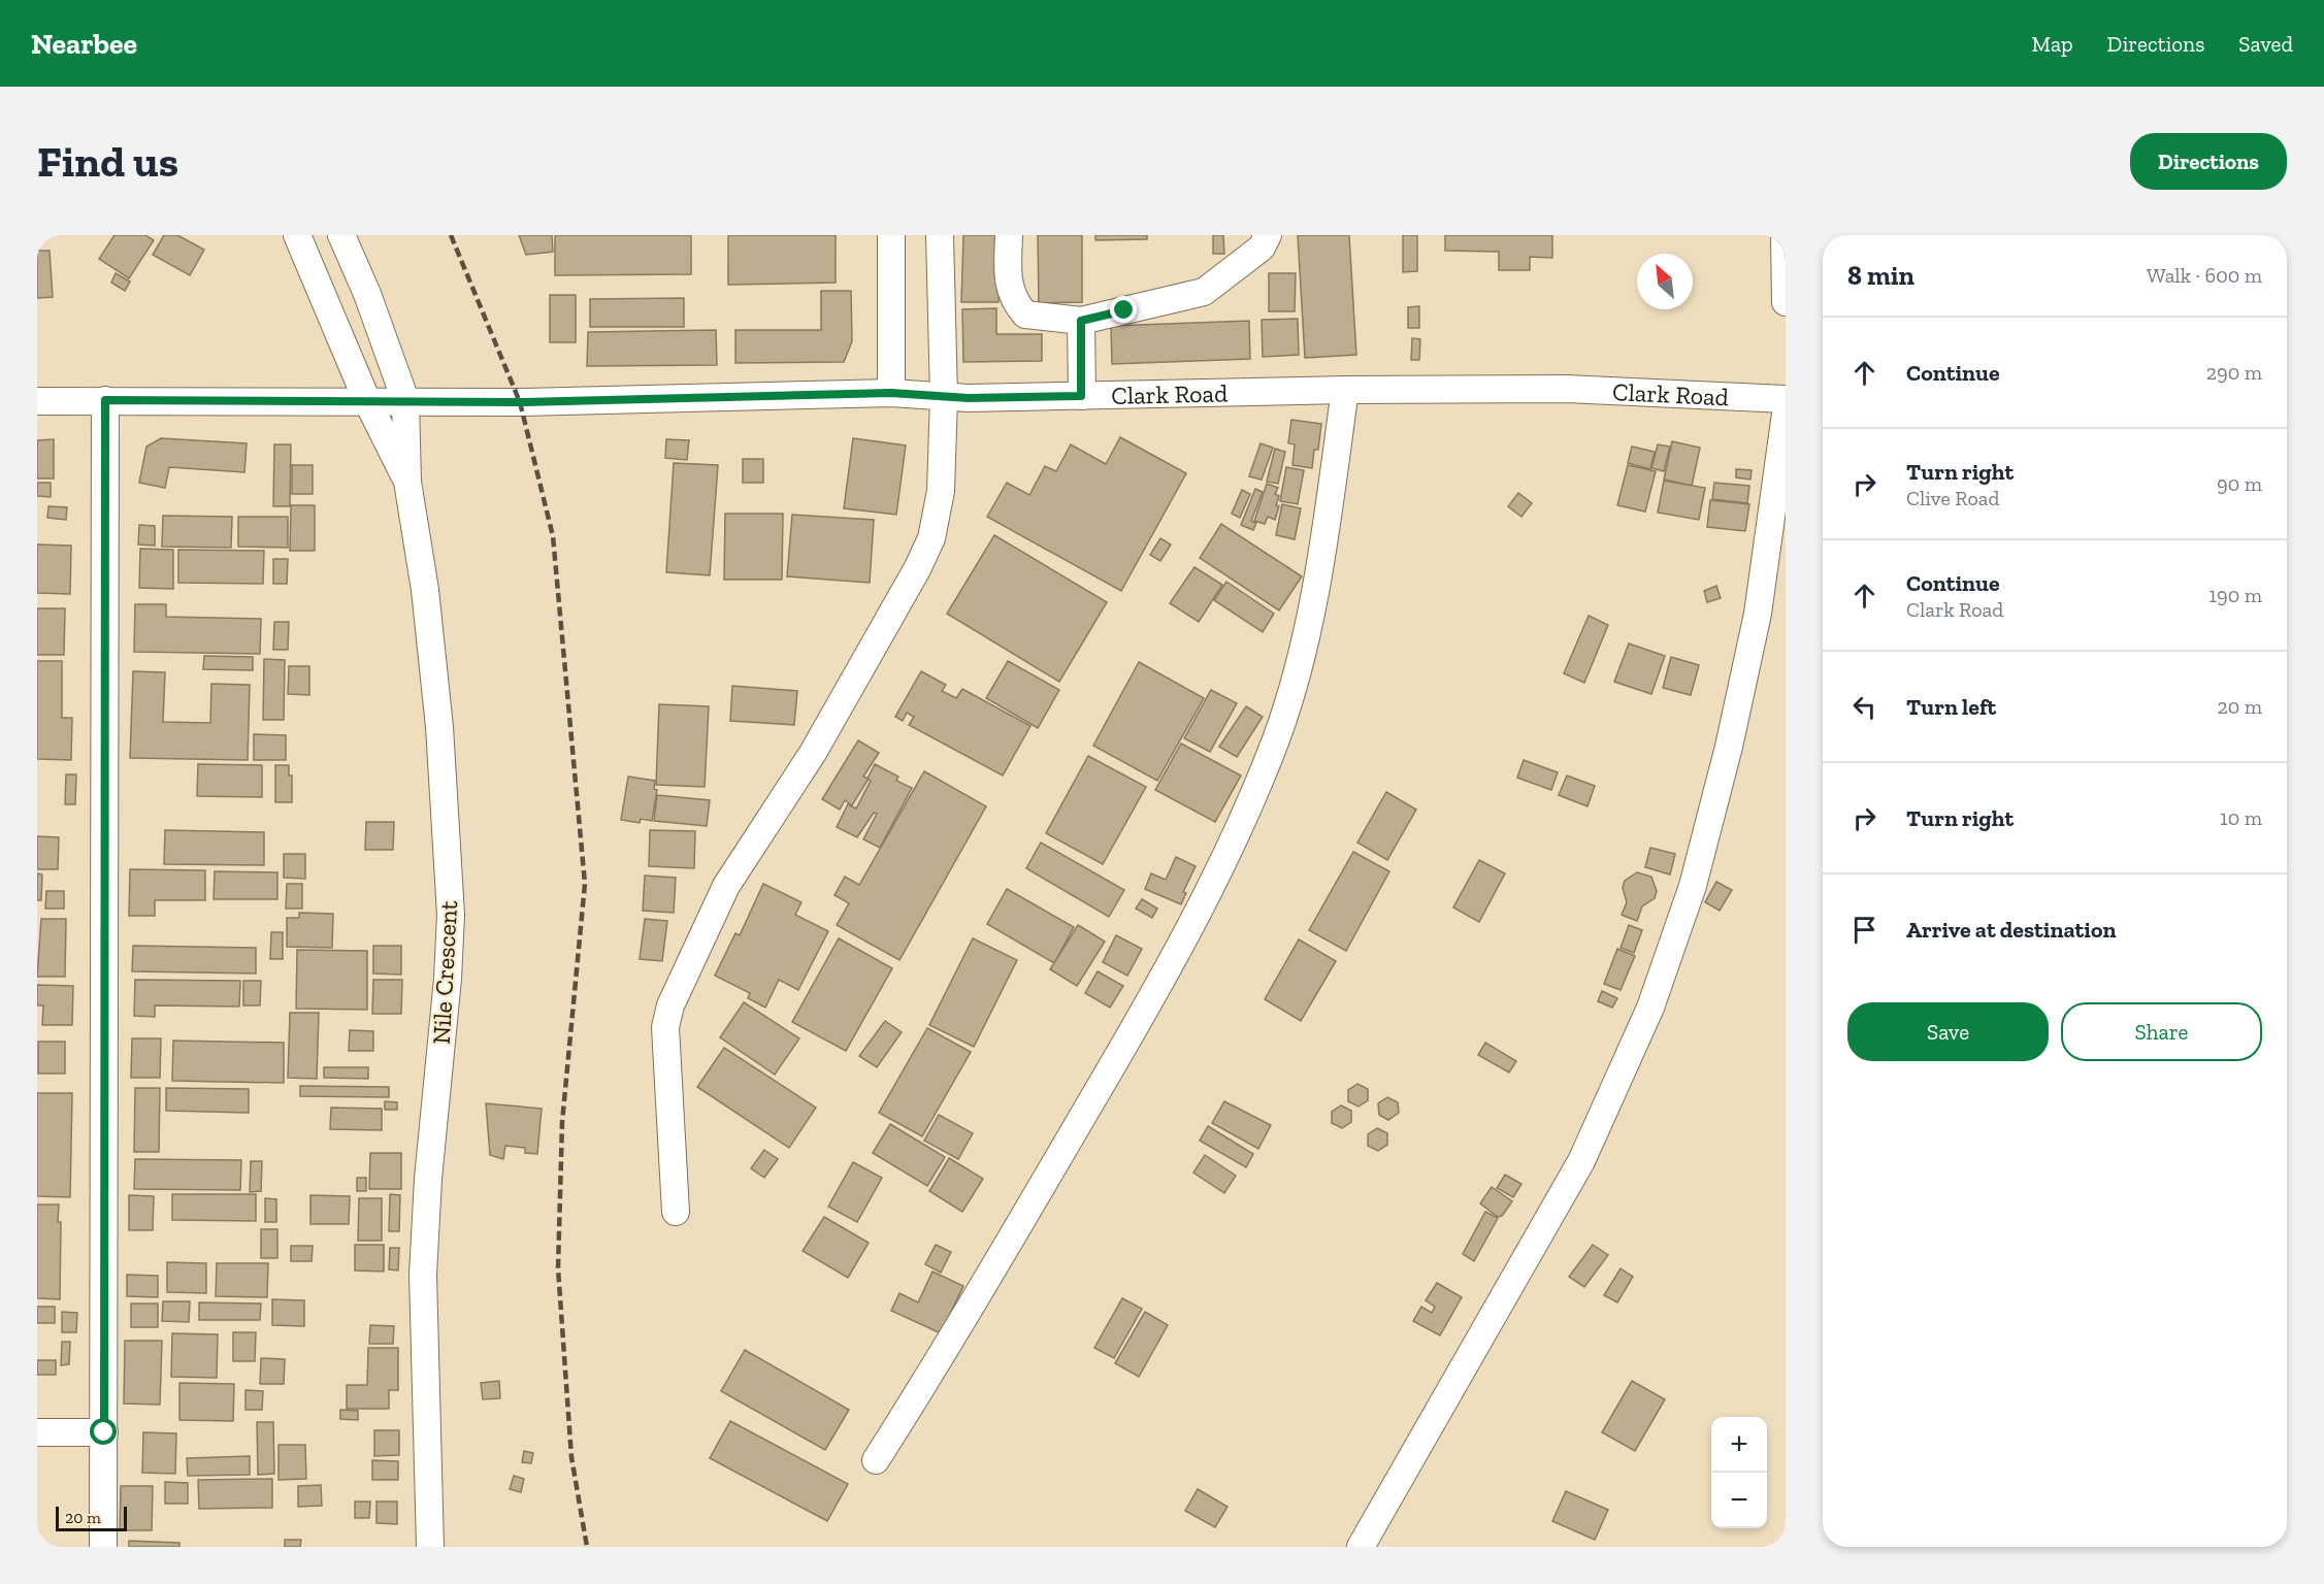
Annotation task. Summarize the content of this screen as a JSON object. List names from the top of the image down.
{
  "streets": {
    "street": ["Clark Road", "Nile Crescent"]
  },
  "crossings": [
    ["Clark Road", "Nile Crescent"]
  ],
  "scale_bar": "20 m",
  "north": "top left",
  "page": {
    "header": "Nearbee",
    "nav": ["Map", "Directions", "Saved"],
    "buttons": [
      "Directions",
      ["Save", "Share"]
    ],
    "title": "Find us",
    "heading": ["8 min", "Walk · 600 m"],
    "list": [
      ["Continue", "290 m"],
      ["Turn right", "Clive Road", "90 m"],
      ["Continue", "Clark Road", "190 m"],
      ["Turn left", "20 m"],
      ["Turn right", "10 m"],
      "Arrive at destination"
    ],
    "map_buttons": ["+", "−"],
    "scale": "20 m"
  }
}
